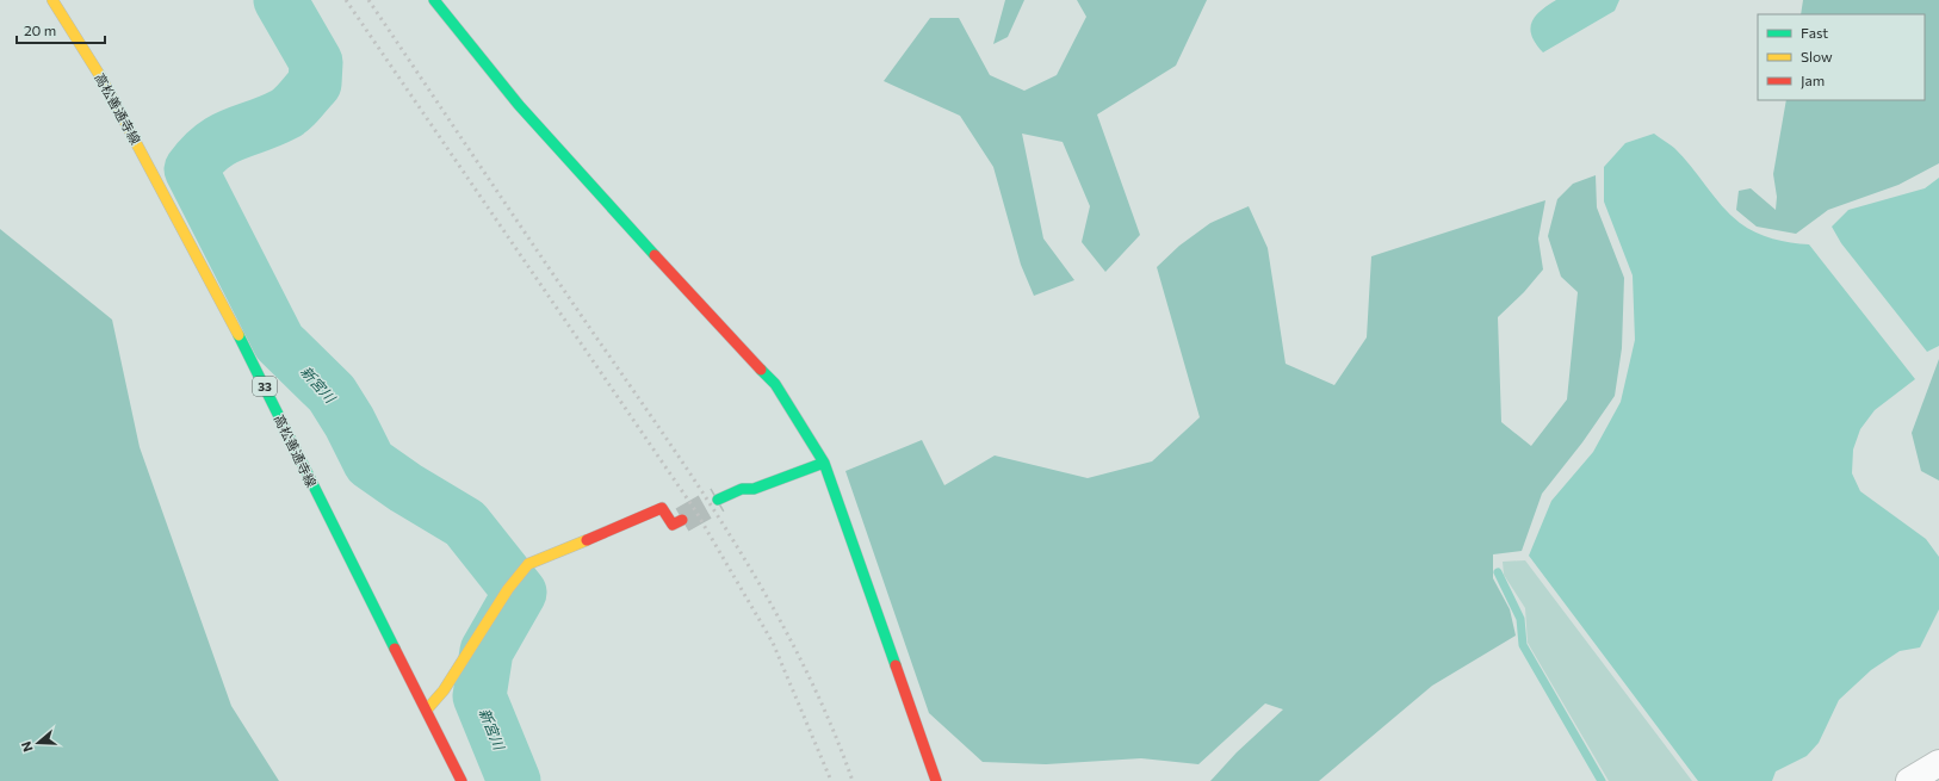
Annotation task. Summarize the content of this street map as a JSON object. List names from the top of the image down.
{
  "streets": {
    "street": ["高松善通寺線", "33"]
  },
  "water": ["新宮川"],
  "legend": ["Fast", "Slow", "Jam"],
  "scale_bar": "20 m",
  "north": "left"
}
